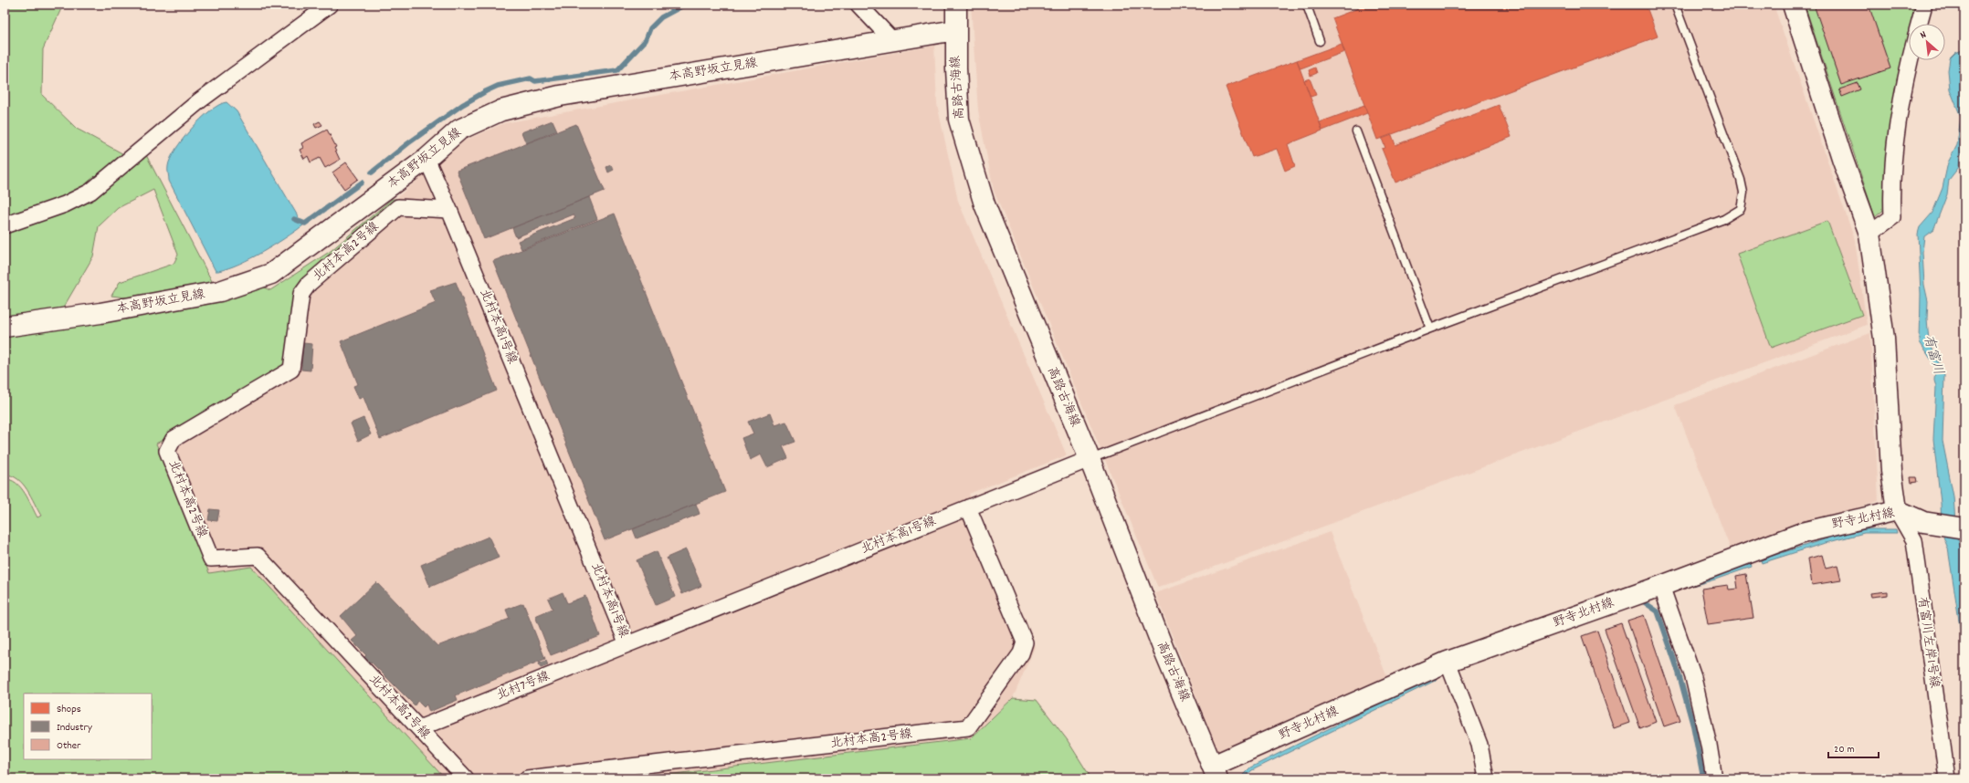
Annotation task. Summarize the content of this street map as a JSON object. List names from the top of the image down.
{
  "streets": {
    "street": [
      "本高野坂立見線",
      "高路古海線",
      "北村本高2号線",
      "北村本高1号線",
      "野寺北村線",
      "有富川左岸1号線",
      "北村7号線"
    ]
  },
  "crossings": [
    ["本高野坂立見線", "高路古海線"],
    ["本高野坂立見線", "北村本高1号線"],
    ["高路古海線", "北村本高1号線"],
    ["高路古海線", "野寺北村線"],
    ["北村本高2号線", "北村本高1号線"],
    ["北村本高2号線", "北村7号線"],
    ["北村本高1号線", "北村7号線"],
    ["野寺北村線", "有富川左岸1号線"]
  ],
  "water": ["有富川"],
  "legend": ["Shops", "Industry", "Other"],
  "scale_bar": "20 m",
  "north": "top left"
}
